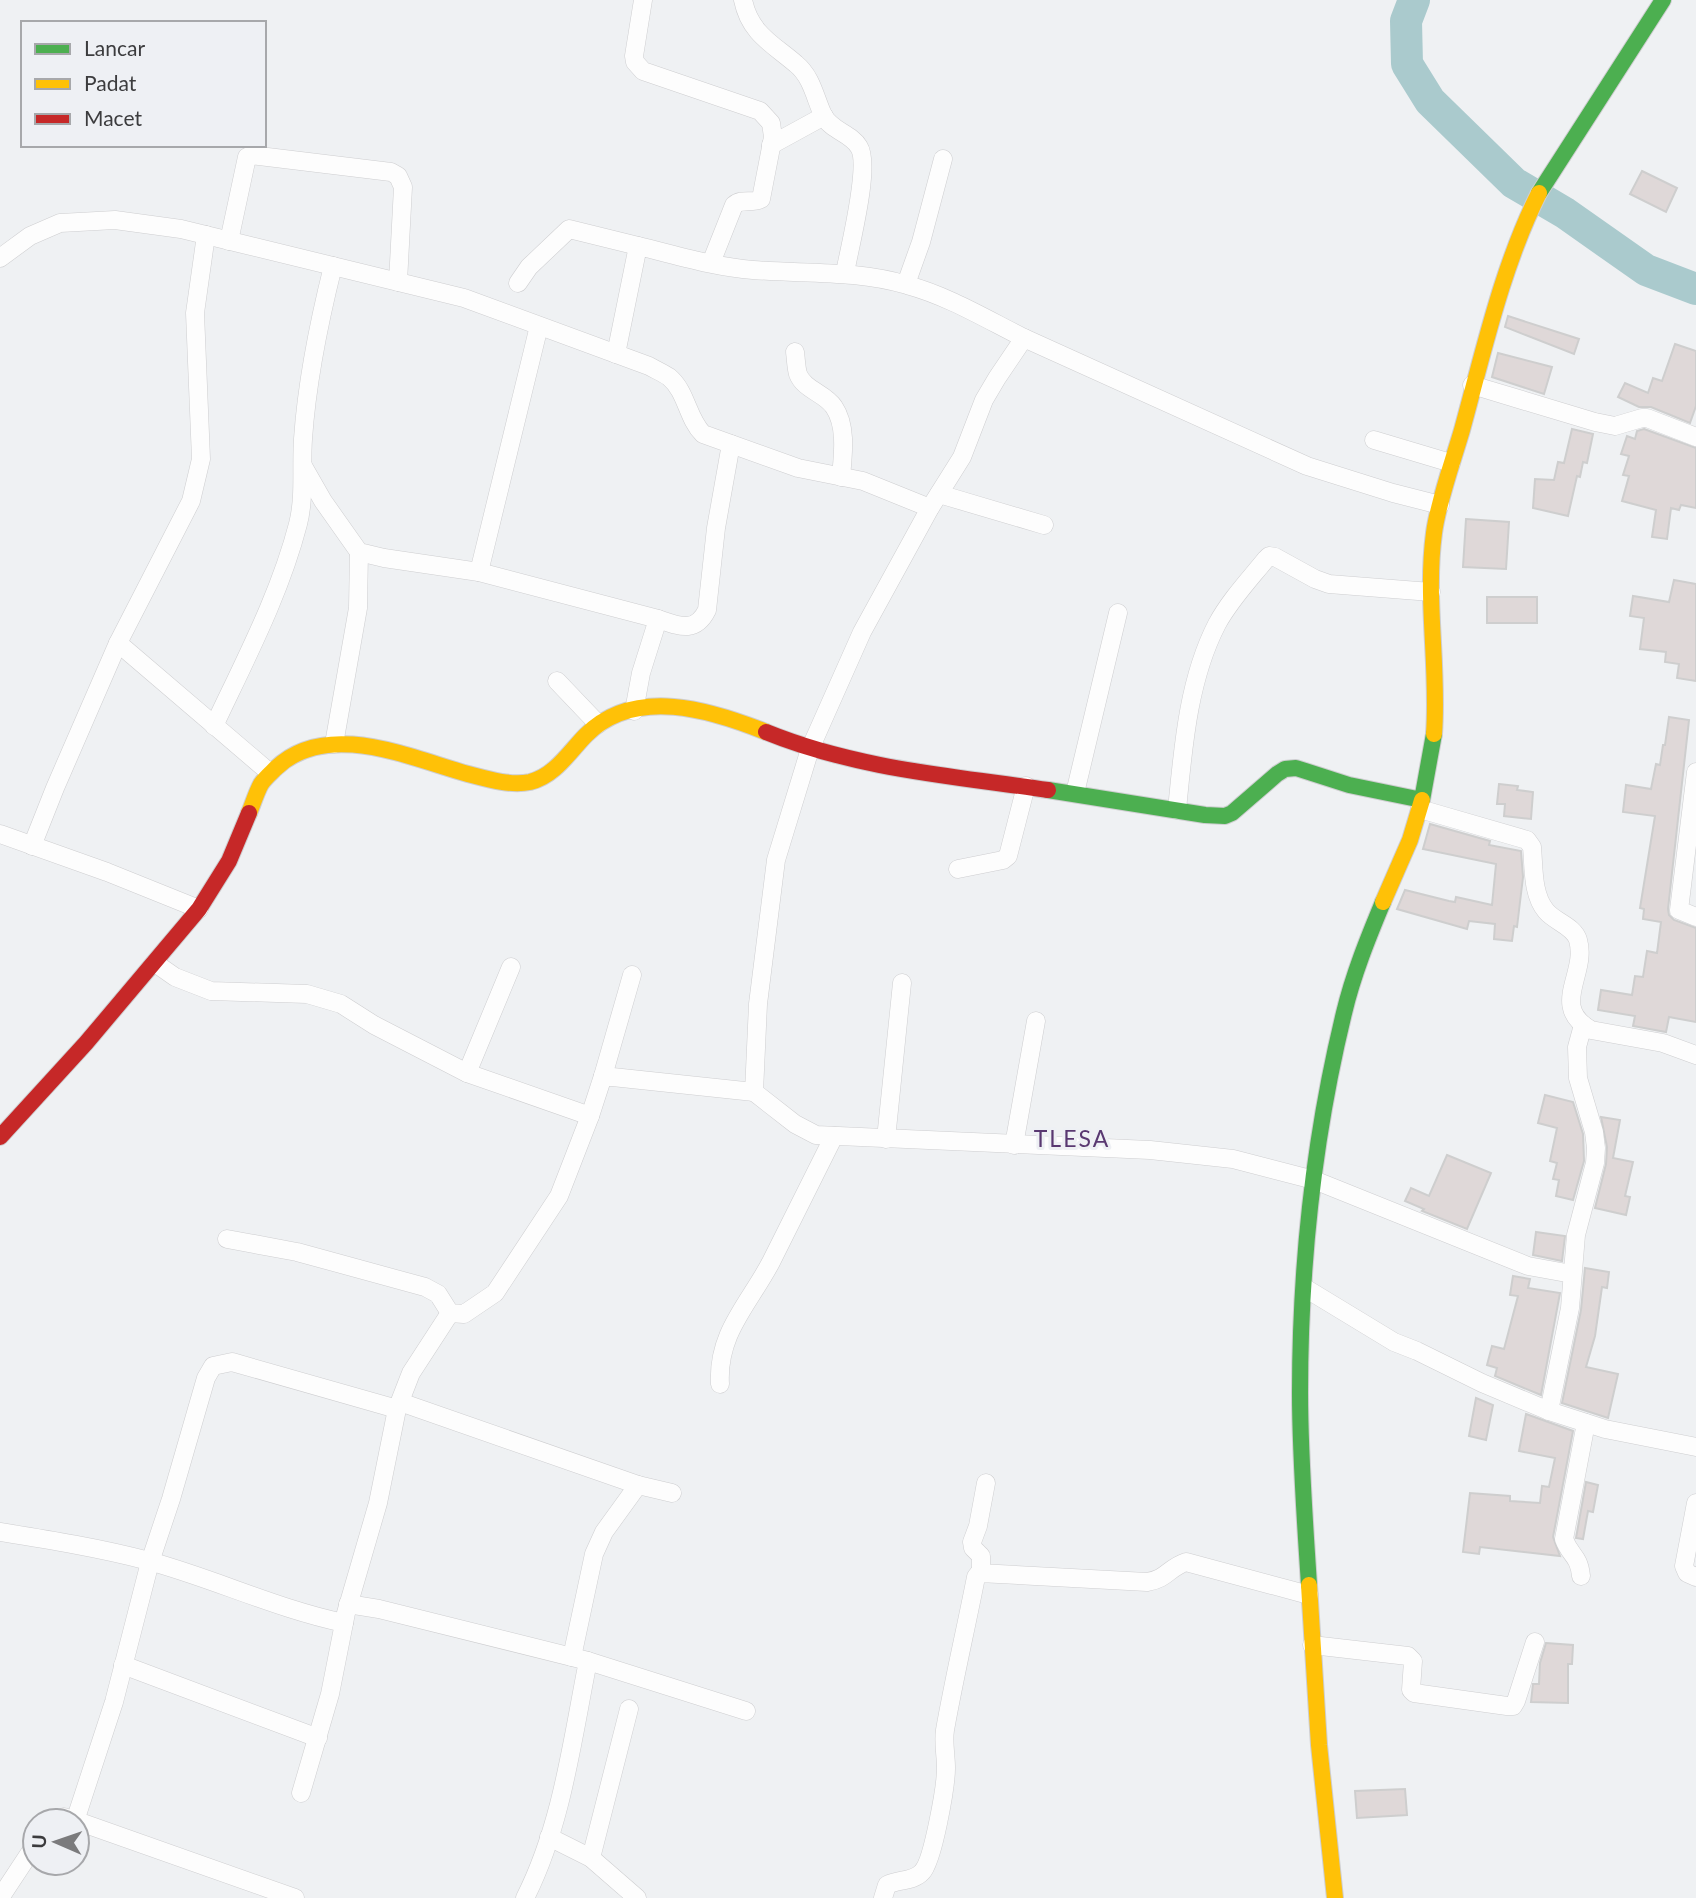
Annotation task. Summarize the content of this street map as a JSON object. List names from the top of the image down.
{
  "districts": ["TLESA"],
  "legend": ["Lancar", "Padat", "Macet"],
  "north": "left"
}
